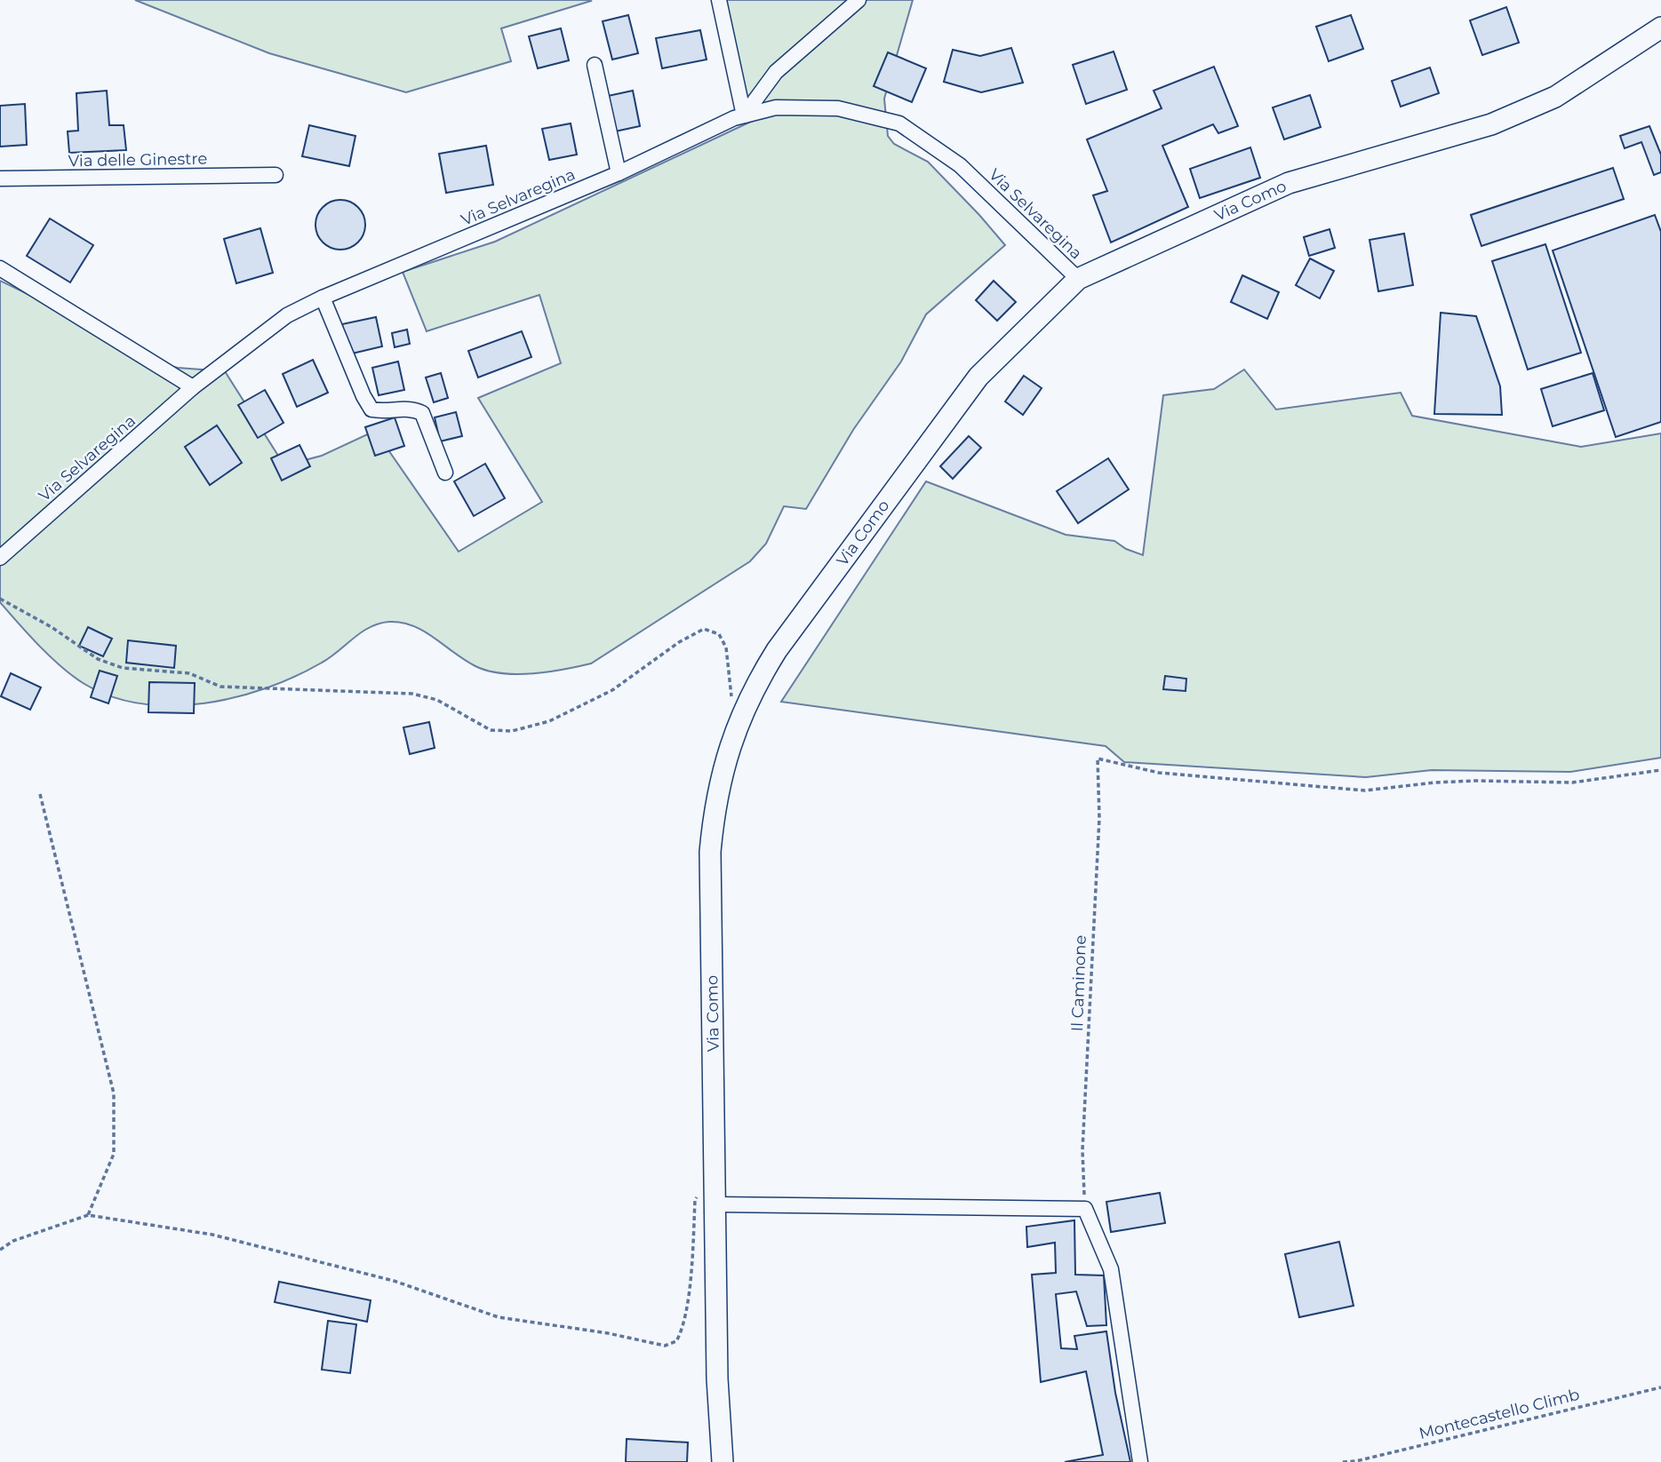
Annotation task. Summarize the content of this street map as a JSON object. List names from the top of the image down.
{
  "streets": {
    "main road": ["Via Como"],
    "street": ["Via delle Ginestre", "Via Selvaregina"],
    "path": ["Il Caminone", "Montecastello Climb"]
  },
  "crossings": [
    ["Via Selvaregina", "Via Como"]
  ]
}
